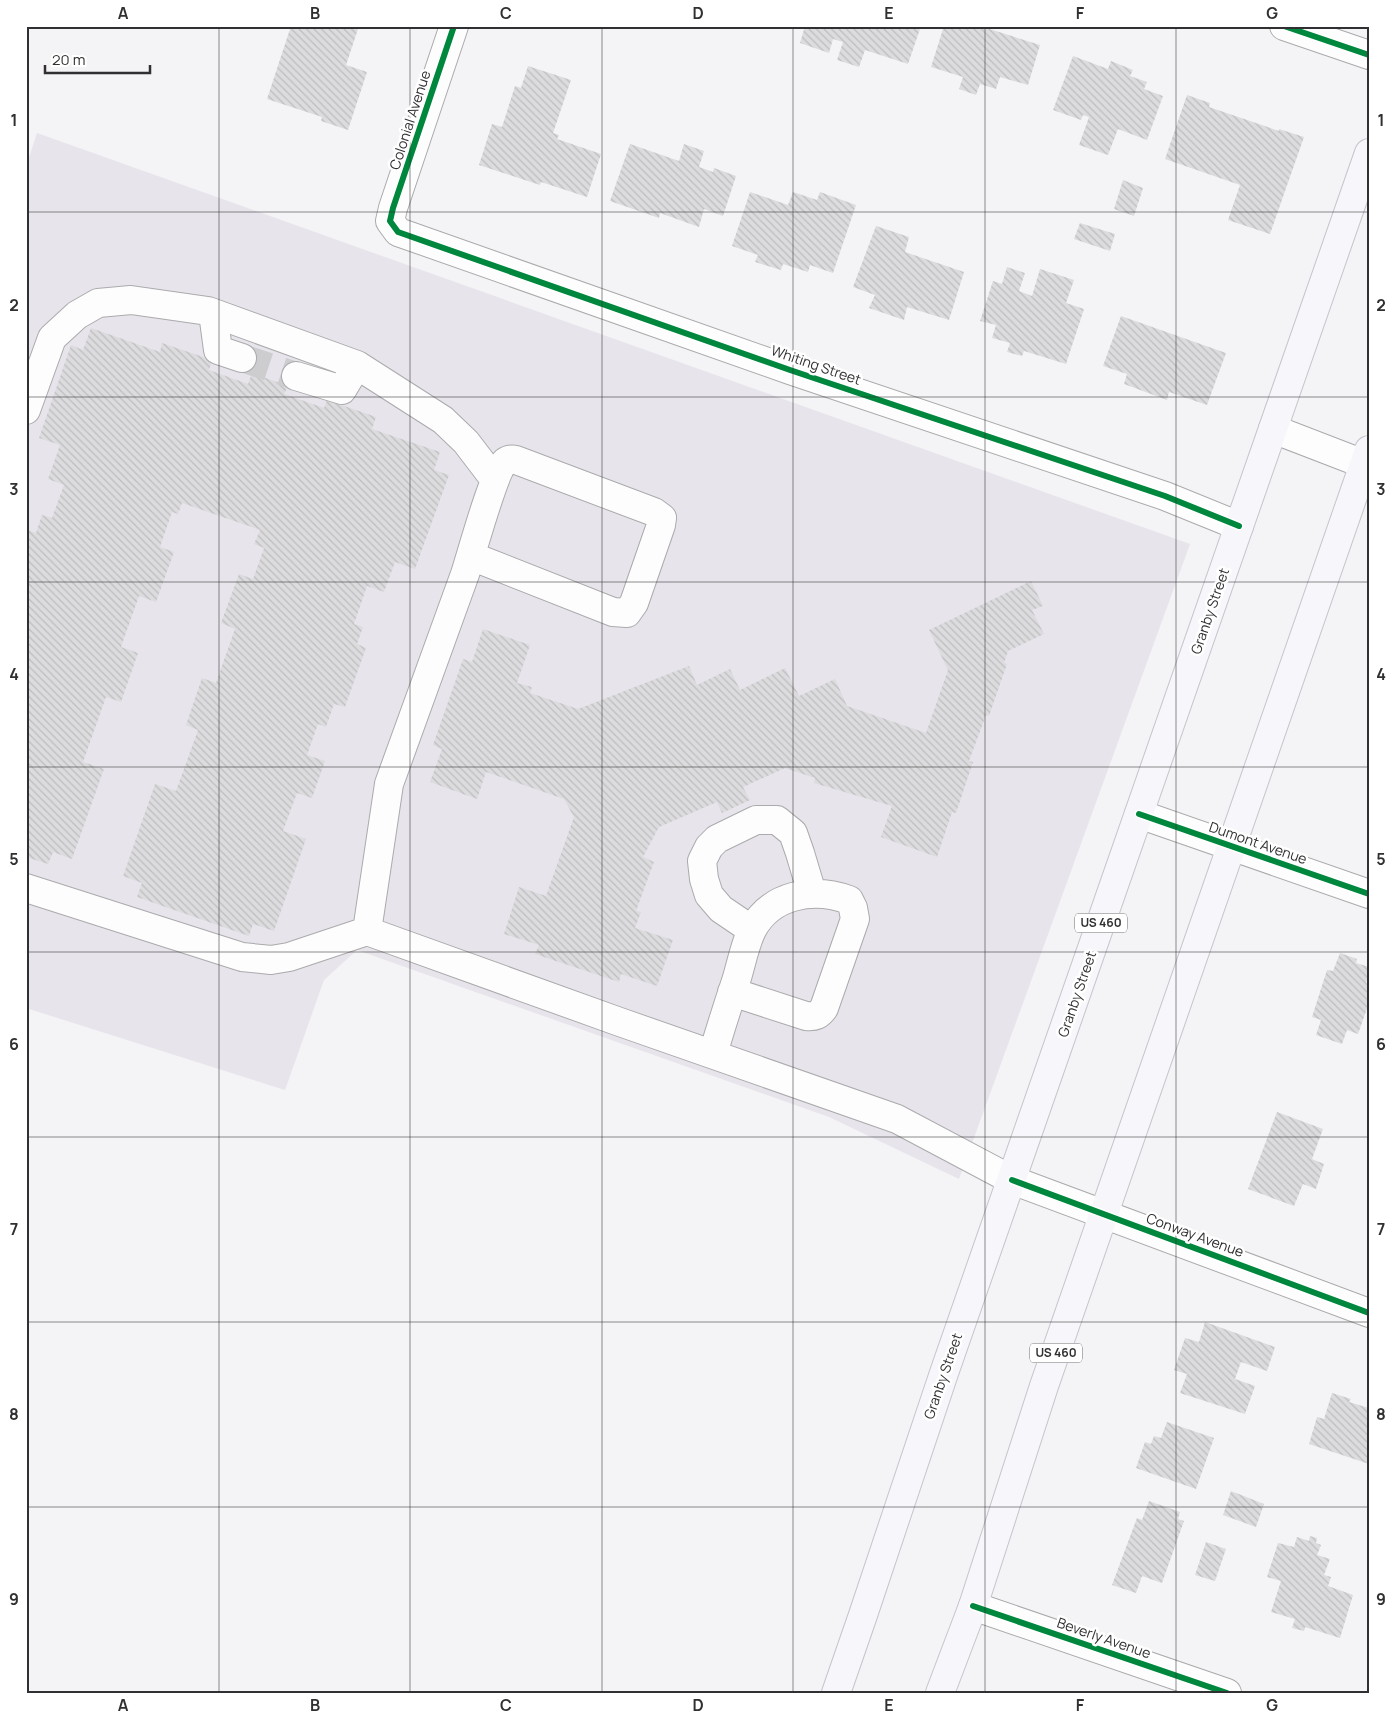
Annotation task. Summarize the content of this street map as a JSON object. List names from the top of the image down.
{
  "streets": {
    "main road": ["Granby Street", "US 460"],
    "street": [
      "Colonial Avenue",
      "Whiting Street",
      "Dumont Avenue",
      "Conway Avenue",
      "Beverly Avenue"
    ]
  },
  "crossings": [
    ["Colonial Avenue", "Whiting Street"],
    ["Whiting Street", "Granby Street"],
    ["Granby Street", "Dumont Avenue"],
    ["Granby Street", "Conway Avenue"],
    ["Dumont Avenue", "US 460"],
    ["US 460", "Conway Avenue"],
    ["US 460", "Beverly Avenue"]
  ],
  "scale_bar": "20 m",
  "grid": {
    "columns": [
      "A",
      "B",
      "C",
      "D",
      "E",
      "F",
      "G"
    ],
    "rows": [
      "1",
      "2",
      "3",
      "4",
      "5",
      "6",
      "7",
      "8",
      "9"
    ]
  }
}
